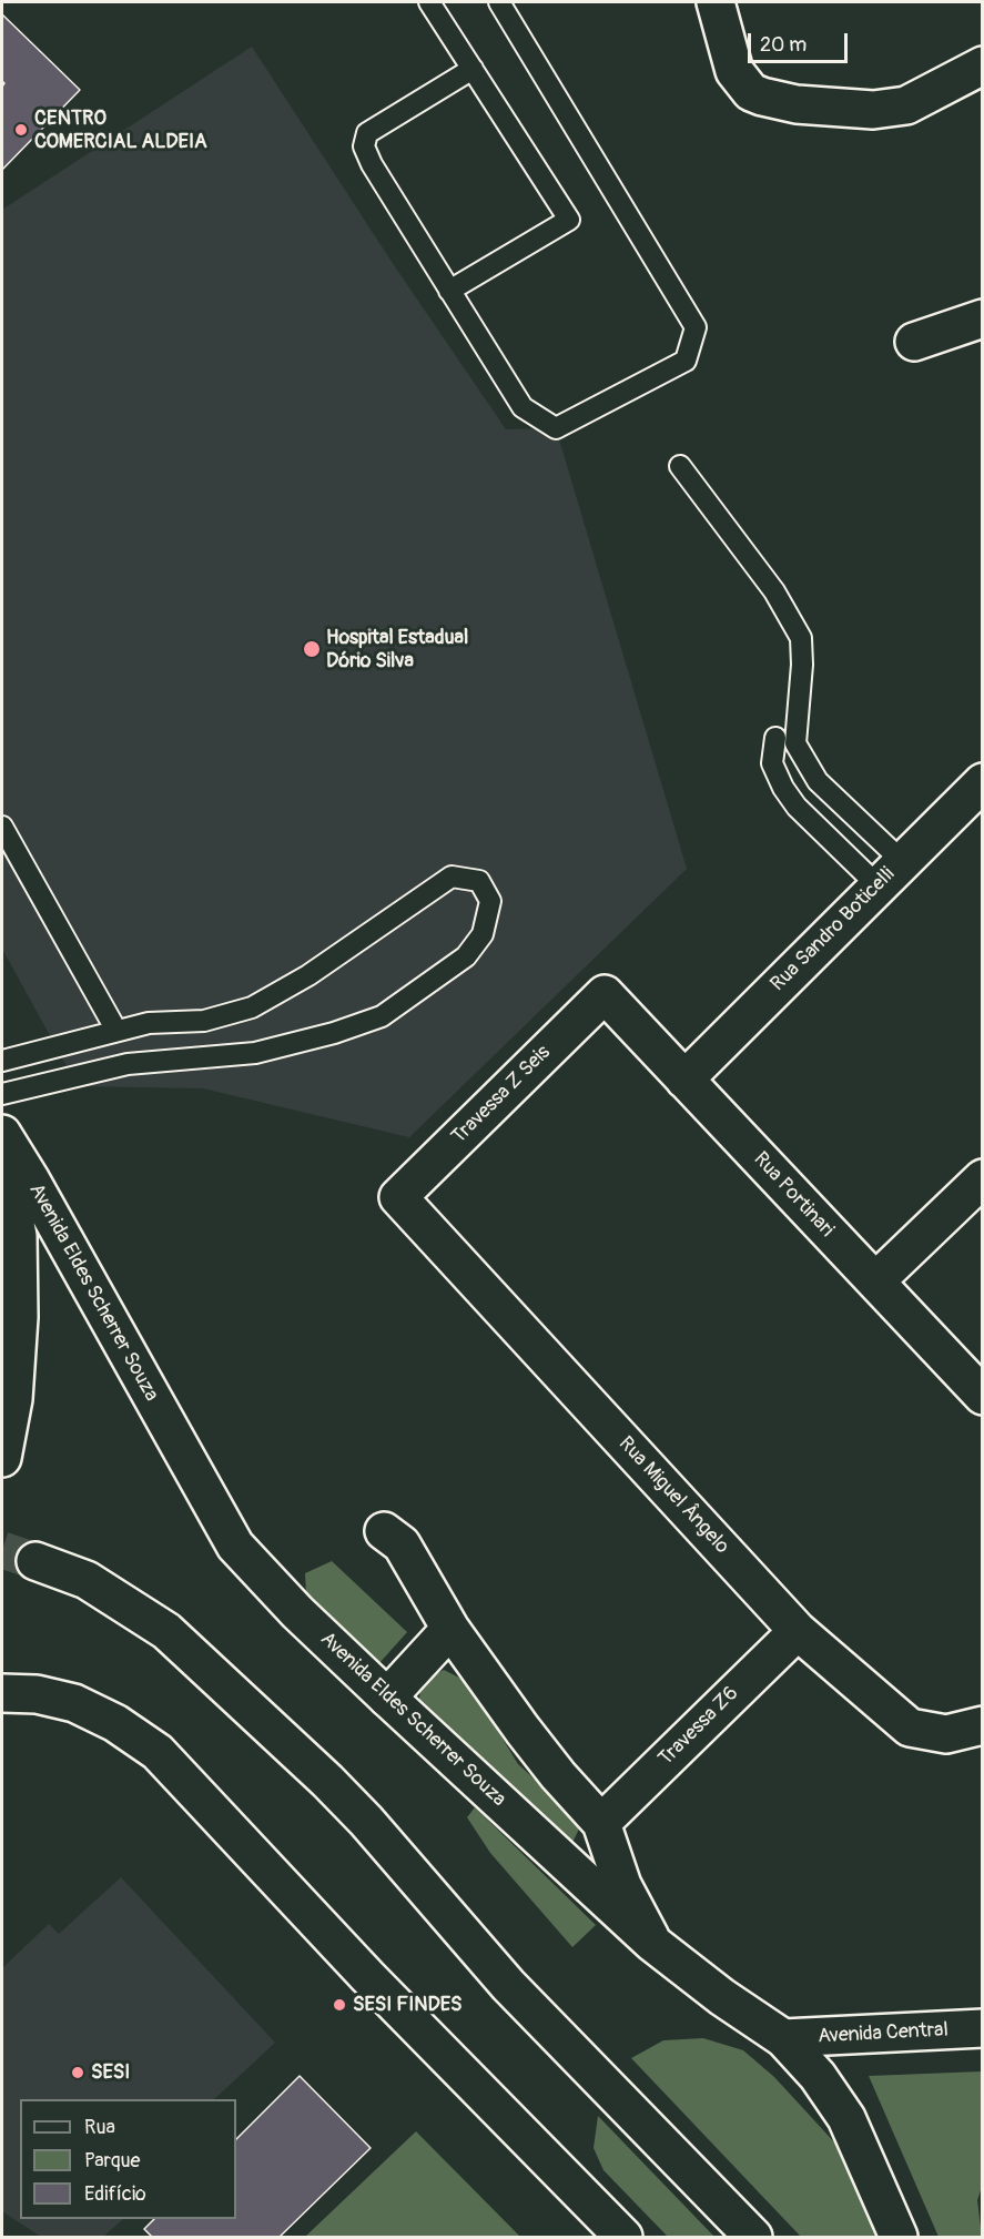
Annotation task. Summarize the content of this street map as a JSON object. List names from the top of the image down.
{
  "streets": {
    "street": [
      "Rua Sandro Boticelli",
      "Travessa Z Seis",
      "Rua Portinari",
      "Avenida Eldes Scherrer Souza",
      "Rua Miguel Ângelo",
      "Travessa Z6",
      "Avenida Central"
    ]
  },
  "crossings": [
    ["Rua Sandro Boticelli", "Rua Portinari"],
    ["Travessa Z Seis", "Rua Portinari"],
    ["Travessa Z Seis", "Rua Miguel Ângelo"],
    ["Avenida Eldes Scherrer Souza", "Avenida Central"],
    ["Rua Miguel Ângelo", "Travessa Z6"]
  ],
  "places": [
    "CENTRO COMERCIAL ALDEIA",
    "Hospital Estadual Dório Silva",
    "SESI FINDES",
    "SESI"
  ],
  "legend": ["Rua", "Parque", "Edifício"],
  "scale_bar": "20 m"
}
